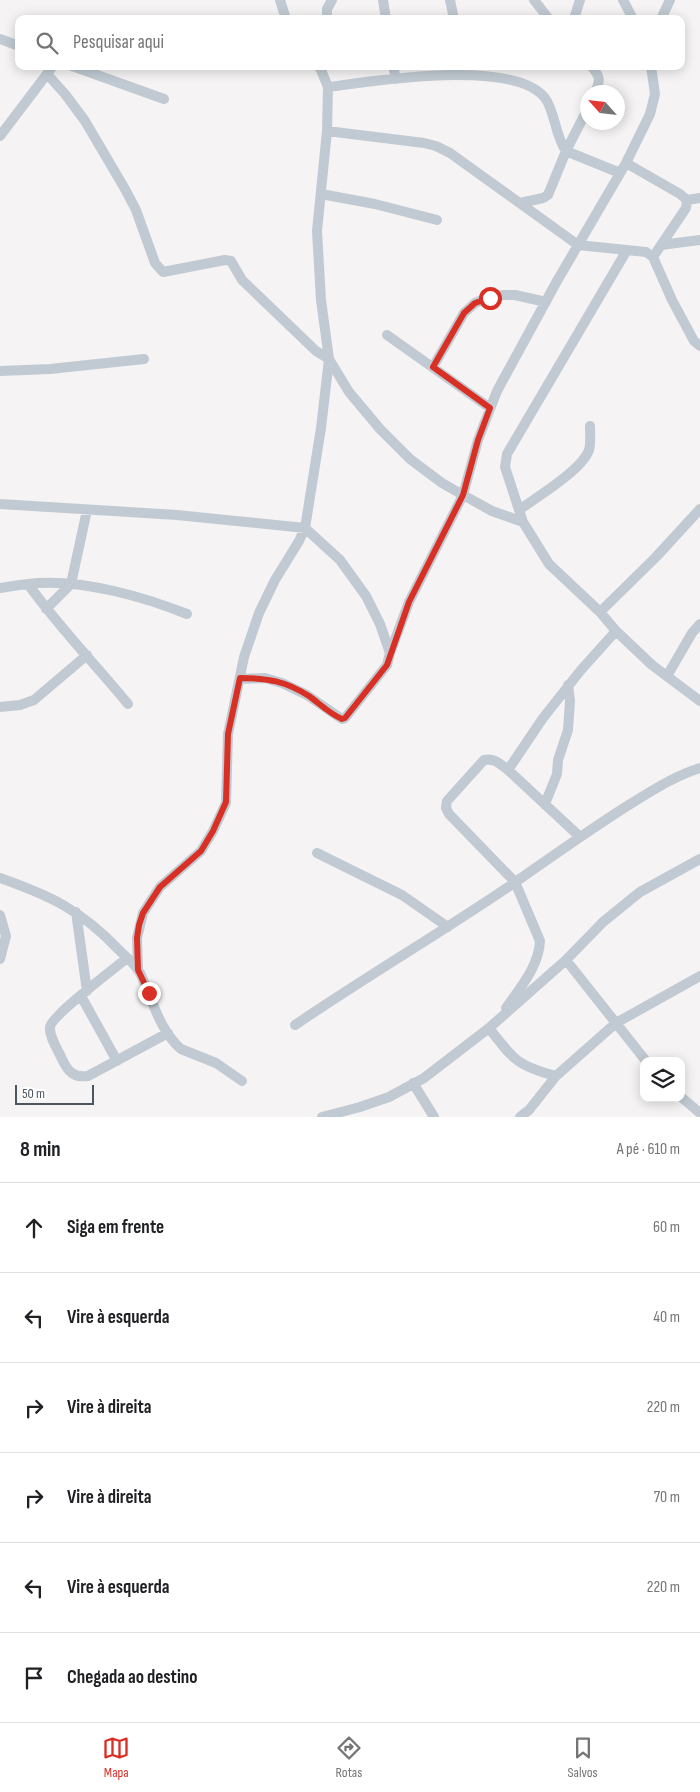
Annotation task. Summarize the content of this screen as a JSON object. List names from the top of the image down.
{
  "scale_bar": "50 m",
  "north": "top left",
  "page": {
    "search": "Pesquisar aqui",
    "scale": "50 m",
    "heading": ["8 min", "A pé · 610 m"],
    "list": [
      ["Siga em frente", "60 m"],
      ["Vire à esquerda", "40 m"],
      ["Vire à direita", "220 m"],
      ["Vire à direita", "70 m"],
      ["Vire à esquerda", "220 m"],
      "Chegada ao destino"
    ],
    "nav": ["Mapa", "Rotas", "Salvos"]
  }
}
